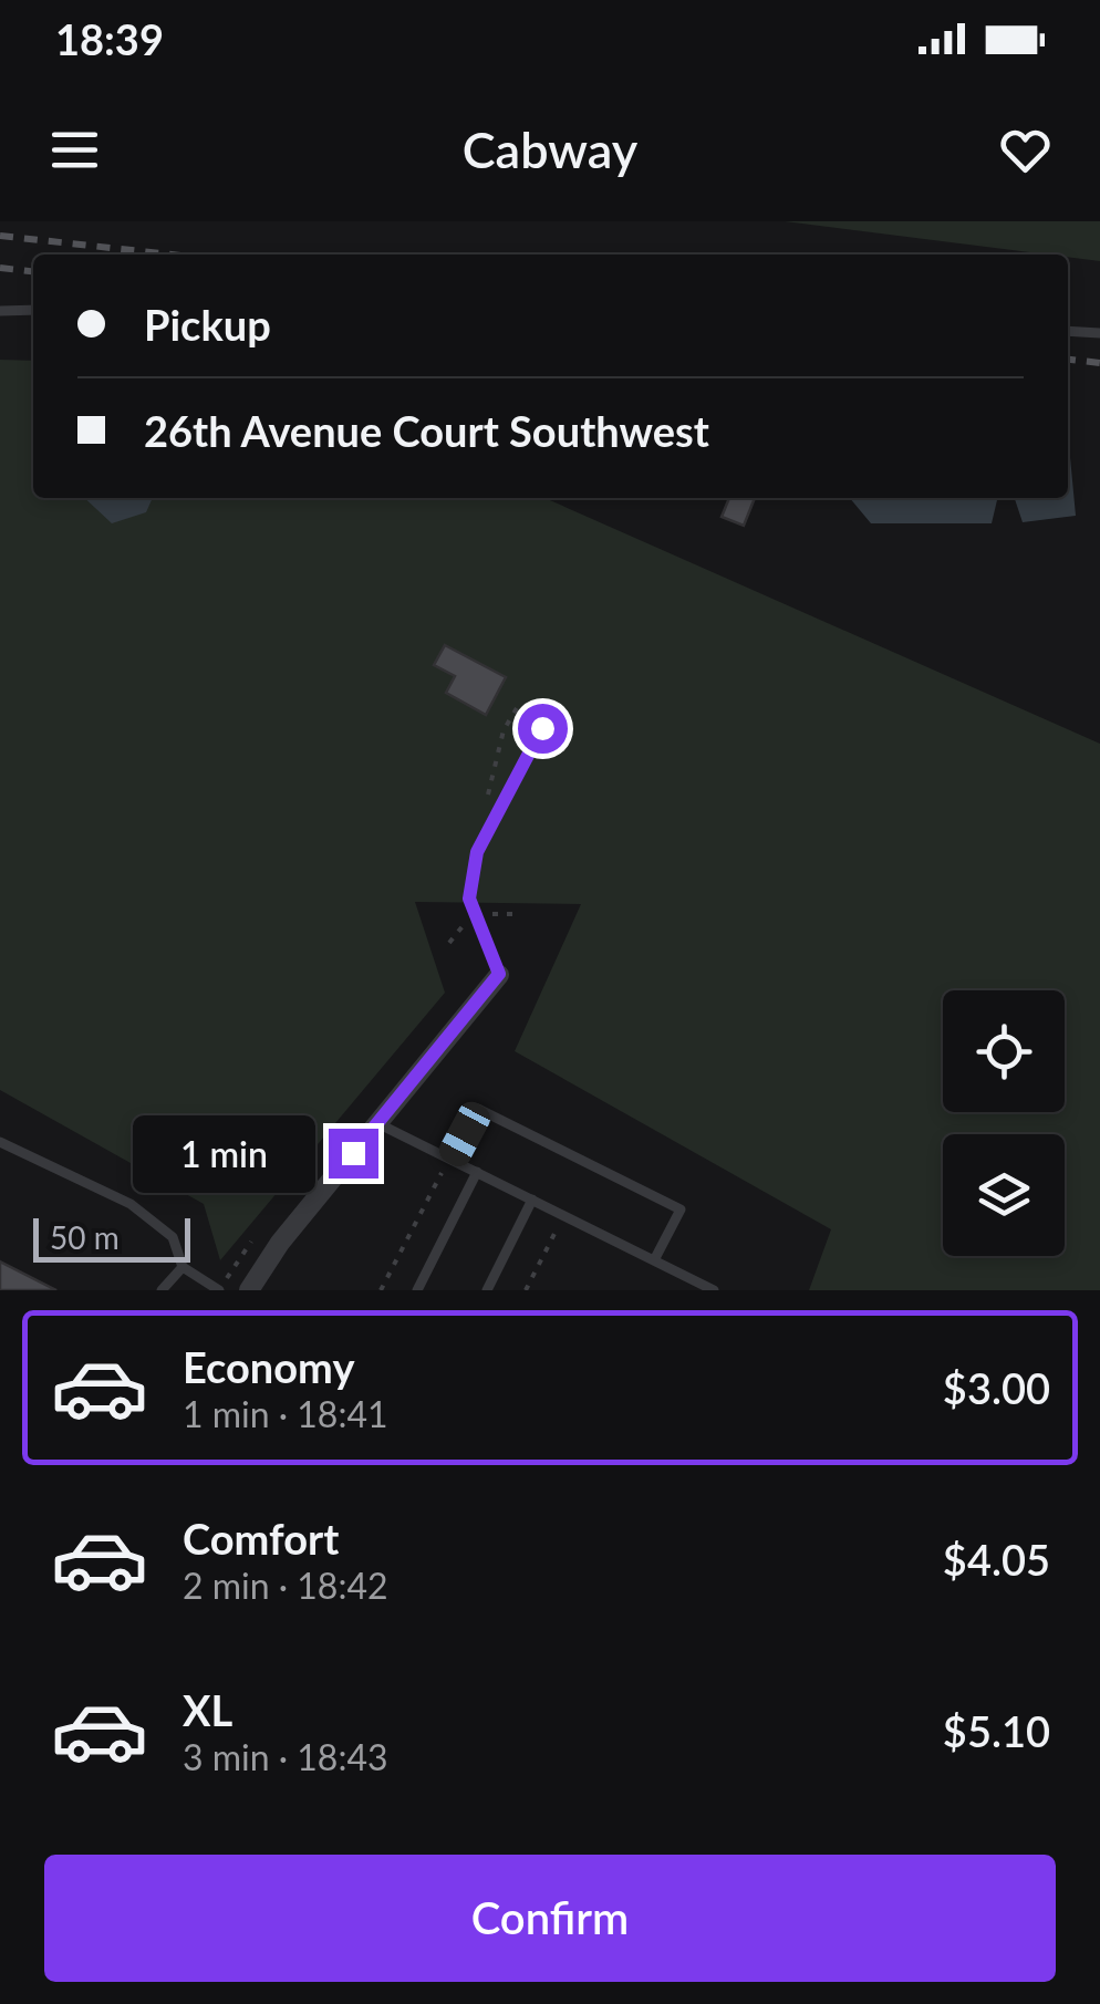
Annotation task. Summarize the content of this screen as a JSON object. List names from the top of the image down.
{
  "scale_bar": "50 m",
  "page": {
    "status": "18:39",
    "header": "Cabway",
    "banner": ["Pickup", "26th Avenue Court Southwest"],
    "bubble": "1 min",
    "scale": "50 m",
    "list": [
      {
        "name": "Economy",
        "note": "1 min · 18:41",
        "value": "$3.00"
      },
      {
        "name": "Comfort",
        "note": "2 min · 18:42",
        "value": "$4.05"
      },
      {
        "name": "XL",
        "note": "3 min · 18:43",
        "value": "$5.10"
      }
    ],
    "buttons": "Confirm"
  }
}
